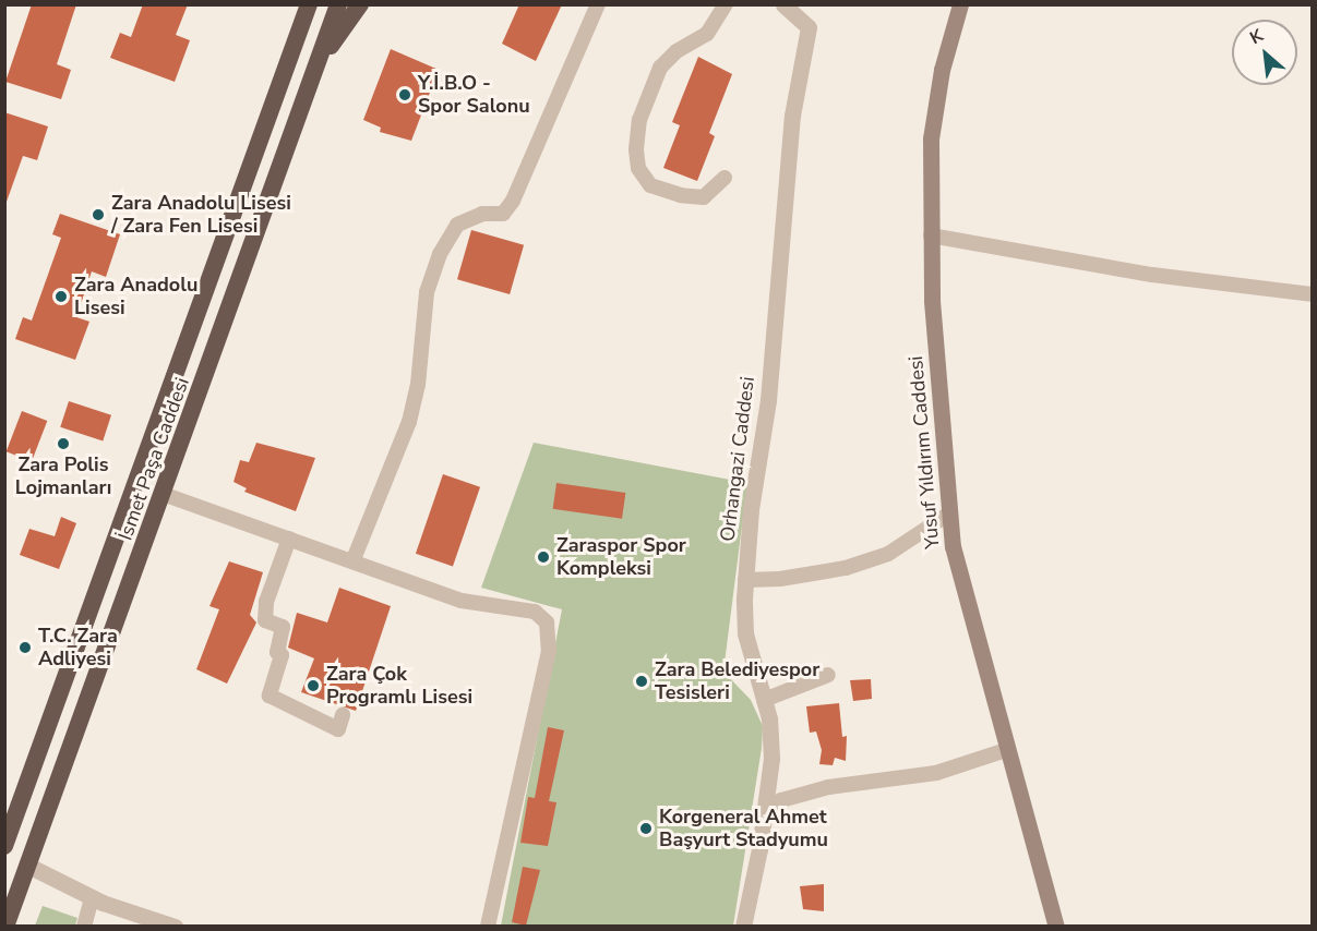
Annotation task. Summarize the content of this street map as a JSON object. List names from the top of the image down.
{
  "streets": {
    "highway": ["İsmet Paşa Caddesi"],
    "main road": ["Yusuf Yıldırım Caddesi"],
    "street": ["Orhangazi Caddesi"]
  },
  "places": [
    "Y.İ.B.O - Spor Salonu",
    "Zara Anadolu Lisesi / Zara Fen Lisesi",
    "Zara Anadolu Lisesi",
    "Zara Polis Lojmanları",
    "Zaraspor Spor Kompleksi",
    "T.C. Zara Adliyesi",
    "Zara Belediyespor Tesisleri",
    "Zara Çok Programlı Lisesi",
    "Korgeneral Ahmet Başyurt Stadyumu"
  ],
  "north": "top left"
}
